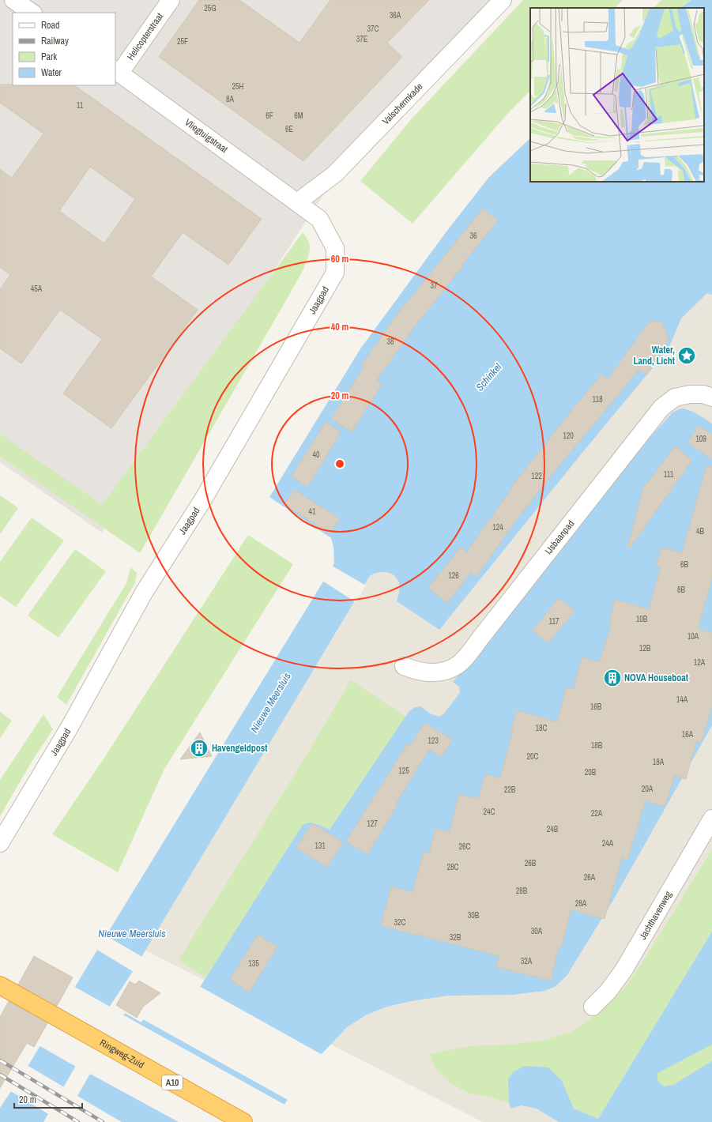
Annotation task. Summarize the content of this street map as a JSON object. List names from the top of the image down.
{
  "streets": {
    "highway": ["Ringweg-Zuid", "A10"],
    "street": [
      "Helicopterstraat",
      "Valschermkade",
      "Vliegtuigstraat",
      "Jaagpad",
      "IJsbaanpad",
      "Jachthavenweg"
    ]
  },
  "crossings": [
    ["Helicopterstraat", "Vliegtuigstraat"],
    ["Valschermkade", "Vliegtuigstraat"],
    ["Valschermkade", "Jaagpad"],
    ["Vliegtuigstraat", "Jaagpad"]
  ],
  "water": ["Schinkel", "Nieuwe Meersluis"],
  "places": {
    "place": ["Water, Land, Licht"],
    "building": ["NOVA Houseboat", "Havengeldpost"]
  },
  "house_numbers": [
    "25G",
    "36A",
    "37C",
    "37E",
    "25F",
    "25H",
    "8A",
    "11",
    "6F",
    "6M",
    "6E",
    "36",
    "37",
    "45A",
    "38",
    "118",
    "120",
    "109",
    "40",
    "111",
    "122",
    "41",
    "124",
    "4B",
    "6B",
    "126",
    "8B",
    "10B",
    "117",
    "10A",
    "12B",
    "12A",
    "14A",
    "16B",
    "18C",
    "16A",
    "123",
    "18B",
    "20C",
    "18A",
    "125",
    "20B",
    "20A",
    "22B",
    "24C",
    "22A",
    "127",
    "24B",
    "24A",
    "131",
    "26C",
    "26B",
    "28C",
    "26A",
    "28B",
    "28A",
    "30B",
    "32C",
    "30A",
    "32B",
    "32A",
    "135"
  ],
  "legend": [
    "Road",
    "Railway",
    "Park",
    "Water"
  ],
  "scale_bar": "20 m",
  "rings": ["60 m", "40 m", "20 m"]
}
